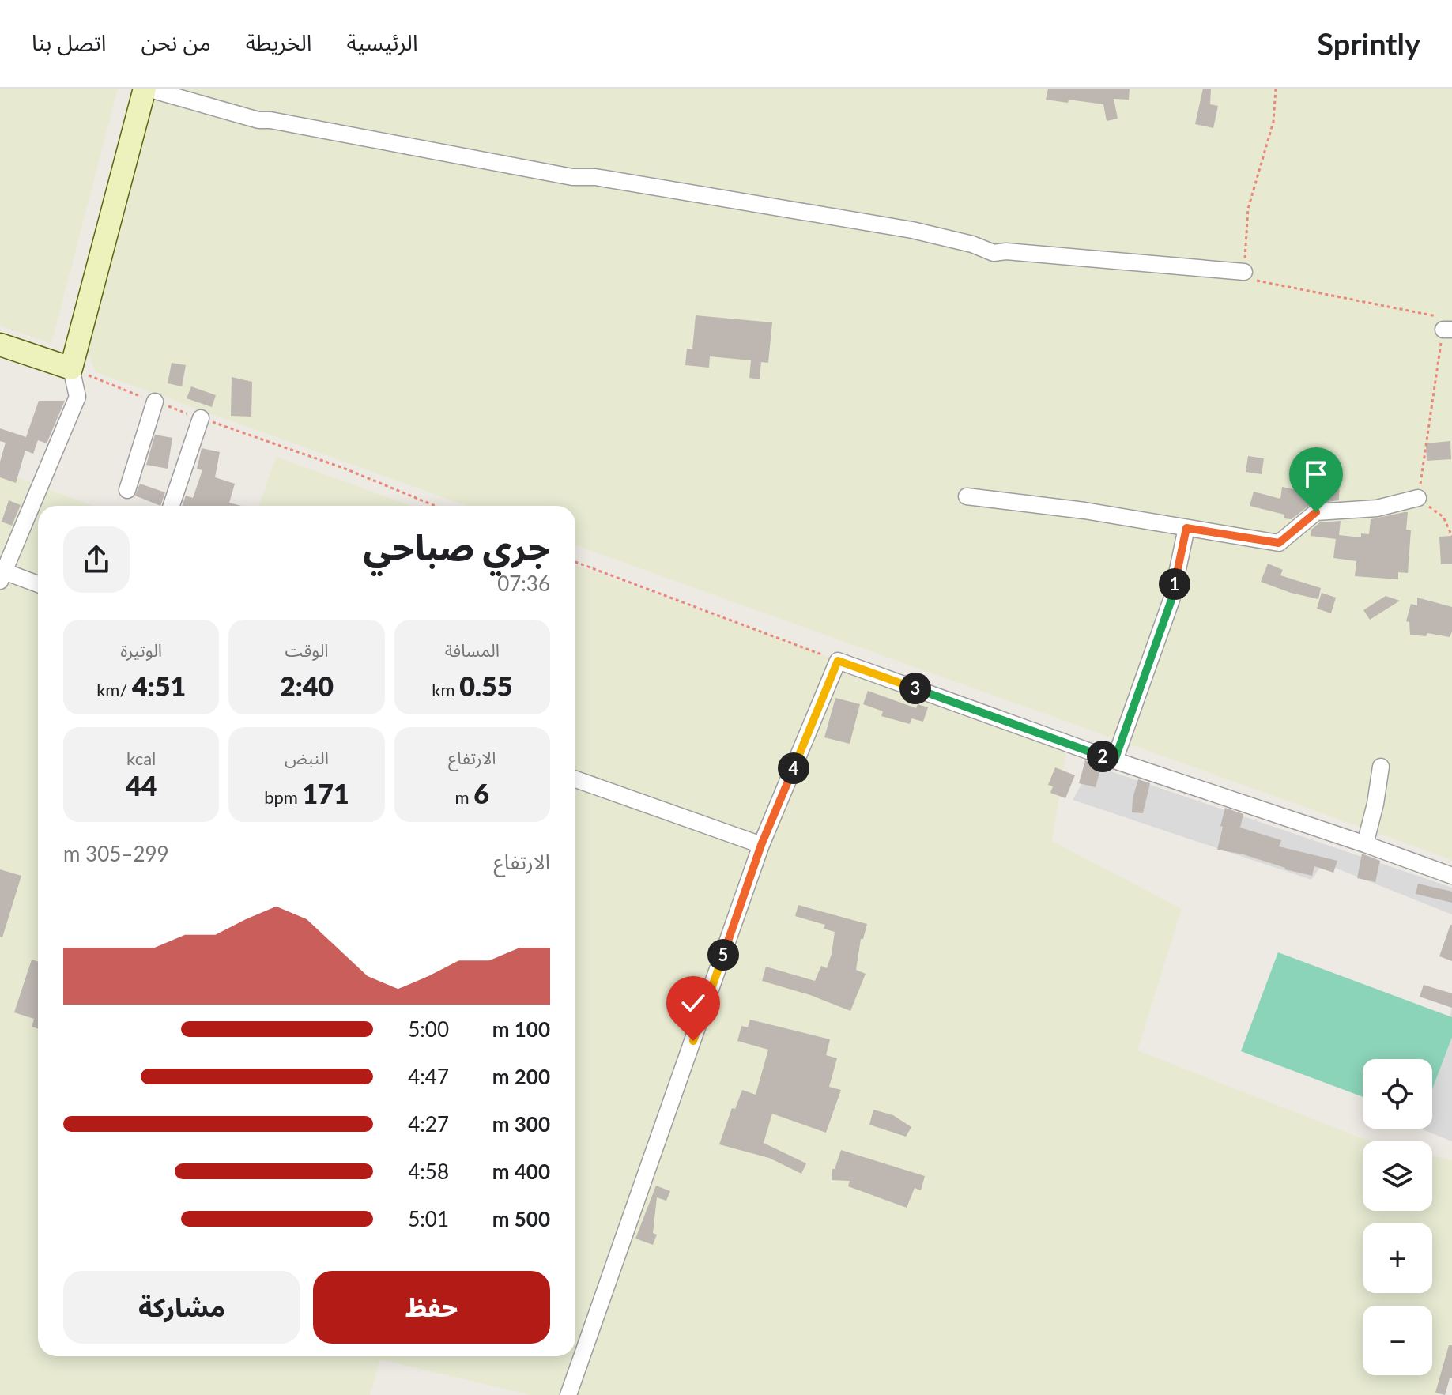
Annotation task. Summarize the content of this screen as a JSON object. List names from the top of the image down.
{
  "page": {
    "header": "Sprintly",
    "nav": [
      "الرئيسية",
      "الخريطة",
      "من نحن",
      "اتصل بنا"
    ],
    "heading": ["جري صباحي", "07:36"],
    "pins": [
      "1",
      "3",
      "2",
      "4",
      "5"
    ],
    "stats": [
      ["المسافة", "0.55 km"],
      ["الوقت", "2:40"],
      ["الوتيرة", "4:51 /km"],
      ["الارتفاع", "6 m"],
      ["النبض", "171 bpm"],
      ["kcal", "44"]
    ],
    "chart": ["الارتفاع", "299–305 m"],
    "list": [
      {
        "name": "100 m",
        "note": "5:00"
      },
      {
        "name": "200 m",
        "note": "4:47"
      },
      {
        "name": "300 m",
        "note": "4:27"
      },
      {
        "name": "400 m",
        "note": "4:58"
      },
      {
        "name": "500 m",
        "note": "5:01"
      }
    ],
    "map_buttons": ["+", "−"],
    "buttons": ["حفظ", "مشاركة"]
  }
}
